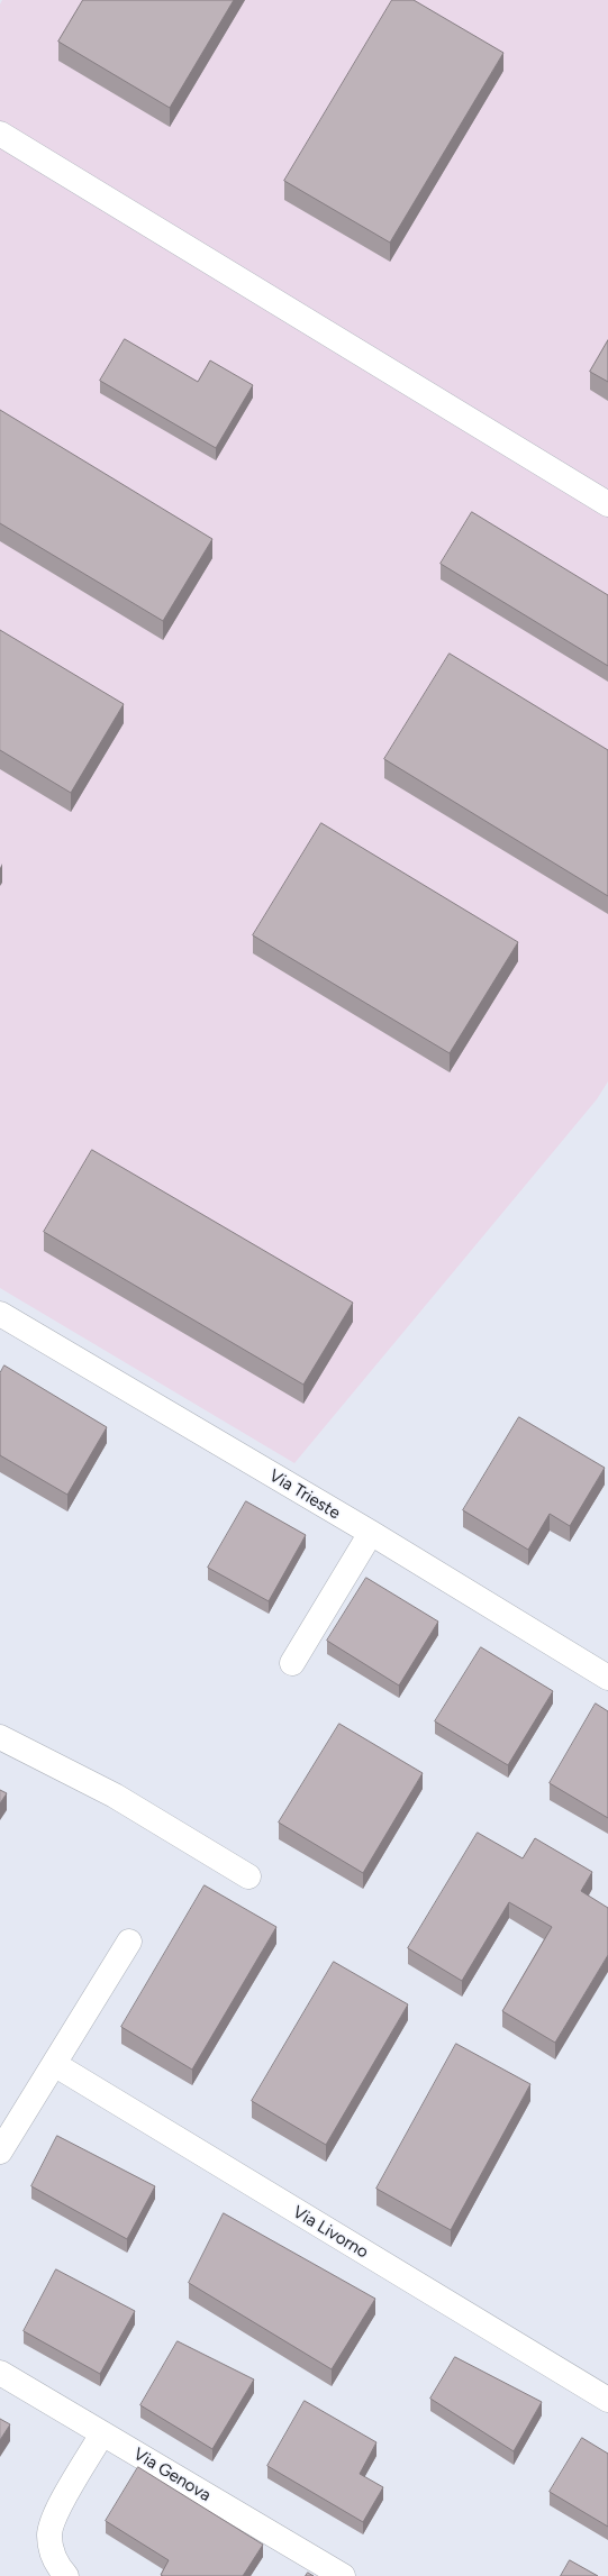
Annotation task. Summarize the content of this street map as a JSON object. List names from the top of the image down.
{
  "streets": {
    "street": ["Via Trieste", "Via Livorno", "Via Genova"]
  }
}
